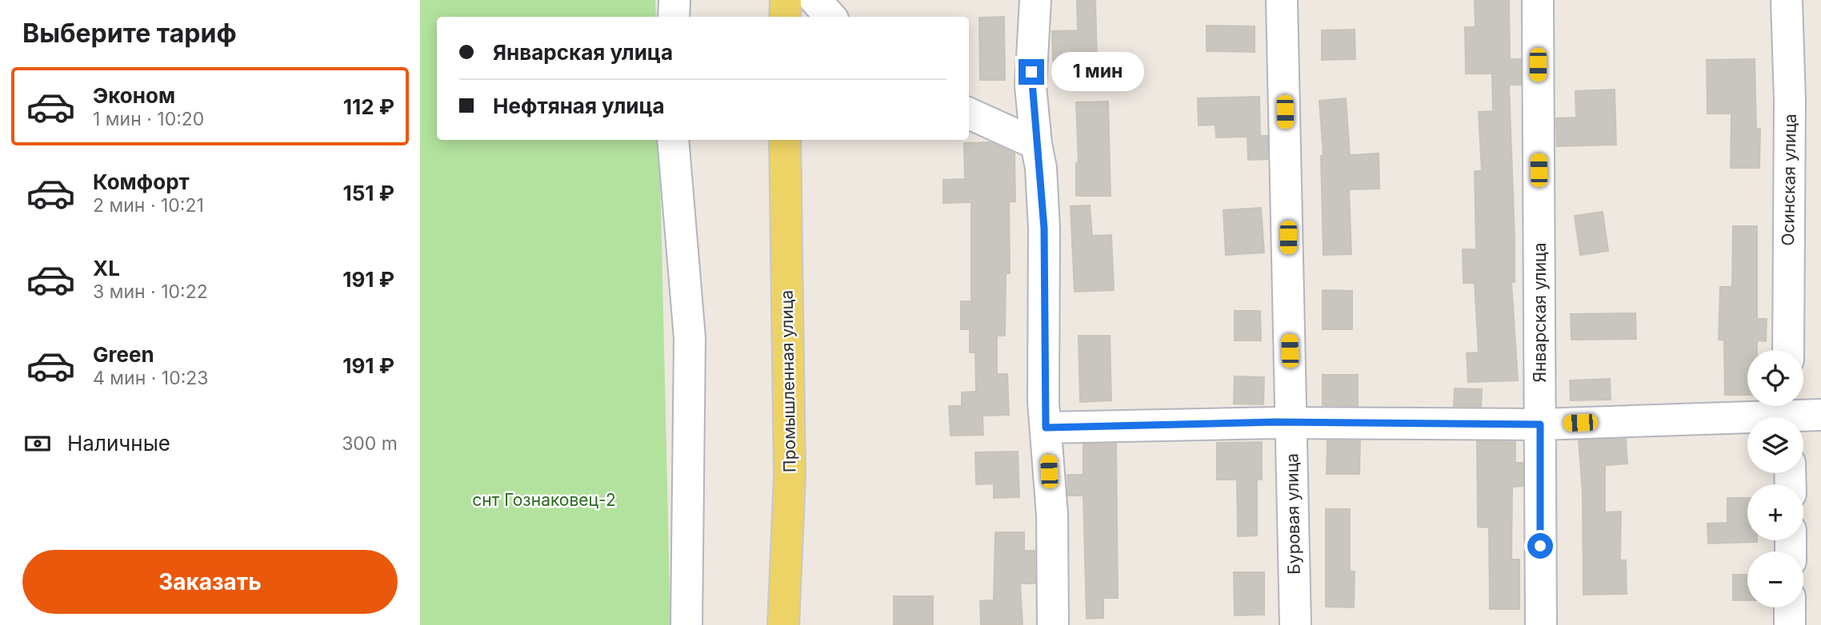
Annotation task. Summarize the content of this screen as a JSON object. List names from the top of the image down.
{
  "streets": {
    "main road": ["Промышленная улица"],
    "street": ["Осинская улица", "Январская улица", "Буровая улица"]
  },
  "parks": ["снт Гознаковец-2"],
  "page": {
    "heading": "Выберите тариф",
    "banner": ["Январская улица", "Нефтяная улица"],
    "bubble": "1 мин",
    "list": [
      {
        "name": "Эконом",
        "note": "1 мин · 10:20",
        "value": "112 ₽"
      },
      {
        "name": "Комфорт",
        "note": "2 мин · 10:21",
        "value": "151 ₽"
      },
      {
        "name": "XL",
        "note": "3 мин · 10:22",
        "value": "191 ₽"
      },
      {
        "name": "Green",
        "note": "4 мин · 10:23",
        "value": "191 ₽"
      }
    ],
    "map_buttons": ["+", "−"],
    "pay": ["Наличные", "300 m"],
    "buttons": "Заказать"
  }
}
